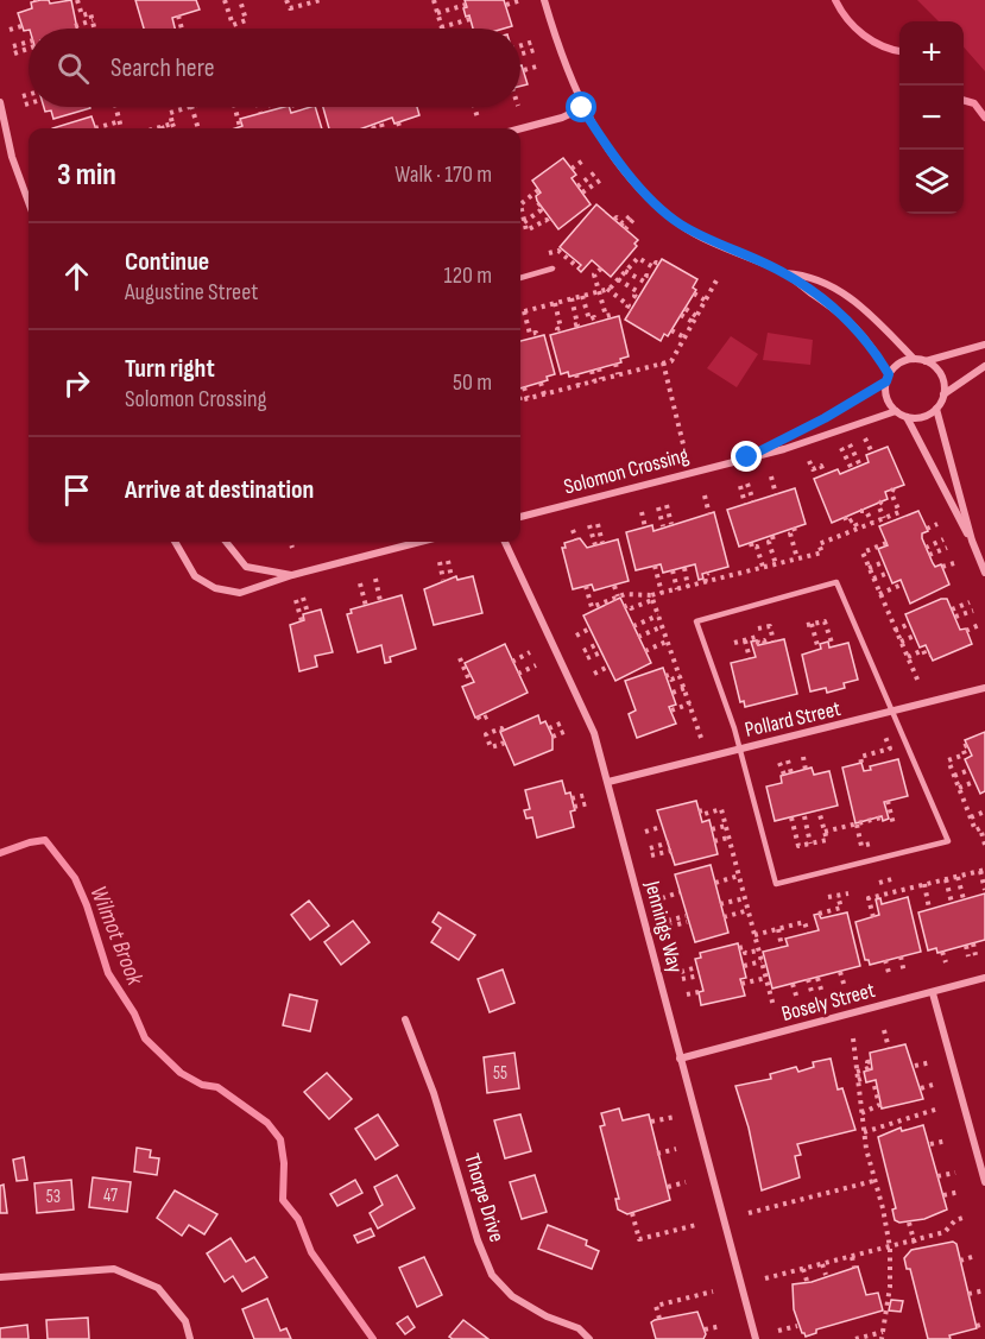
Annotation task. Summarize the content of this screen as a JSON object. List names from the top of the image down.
{
  "streets": {
    "street": [
      "Solomon Crossing",
      "Pollard Street",
      "Jennings Way",
      "Bosely Street",
      "Thorpe Drive"
    ]
  },
  "crossings": [
    ["Pollard Street", "Jennings Way"],
    ["Jennings Way", "Bosely Street"]
  ],
  "water": ["Wilmot Brook"],
  "house_numbers": ["55", "47", "53"],
  "page": {
    "map_buttons": ["+", "−"],
    "search": "Search here",
    "heading": ["3 min", "Walk · 170 m"],
    "list": [
      ["Continue", "Augustine Street", "120 m"],
      ["Turn right", "Solomon Crossing", "50 m"],
      "Arrive at destination"
    ]
  }
}
